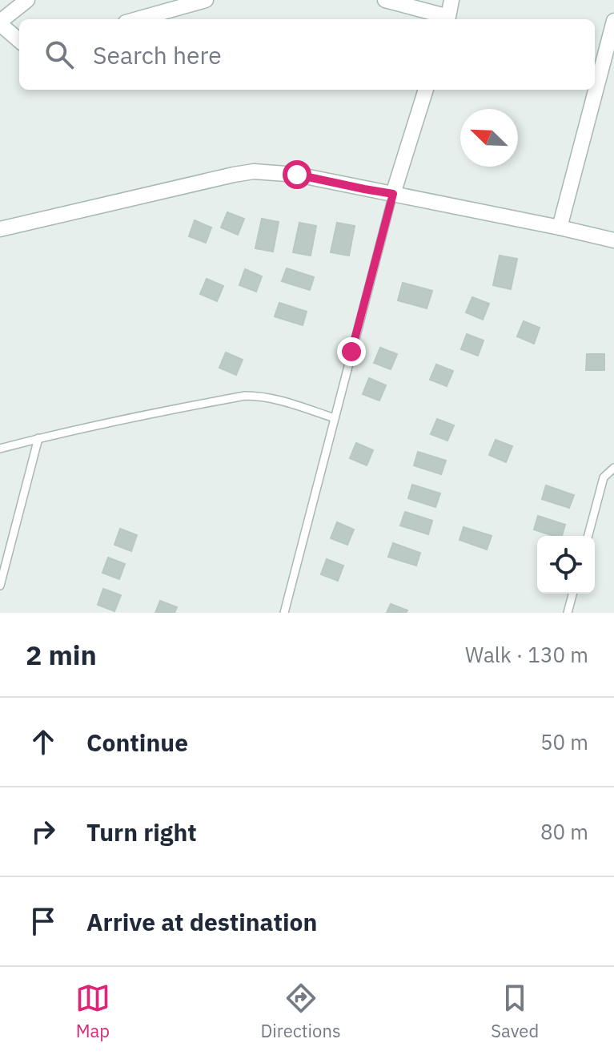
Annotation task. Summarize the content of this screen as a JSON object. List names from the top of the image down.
{
  "north": "top left",
  "page": {
    "search": "Search here",
    "heading": ["2 min", "Walk · 130 m"],
    "list": [
      ["Continue", "50 m"],
      ["Turn right", "80 m"],
      "Arrive at destination"
    ],
    "nav": ["Map", "Directions", "Saved"]
  }
}
